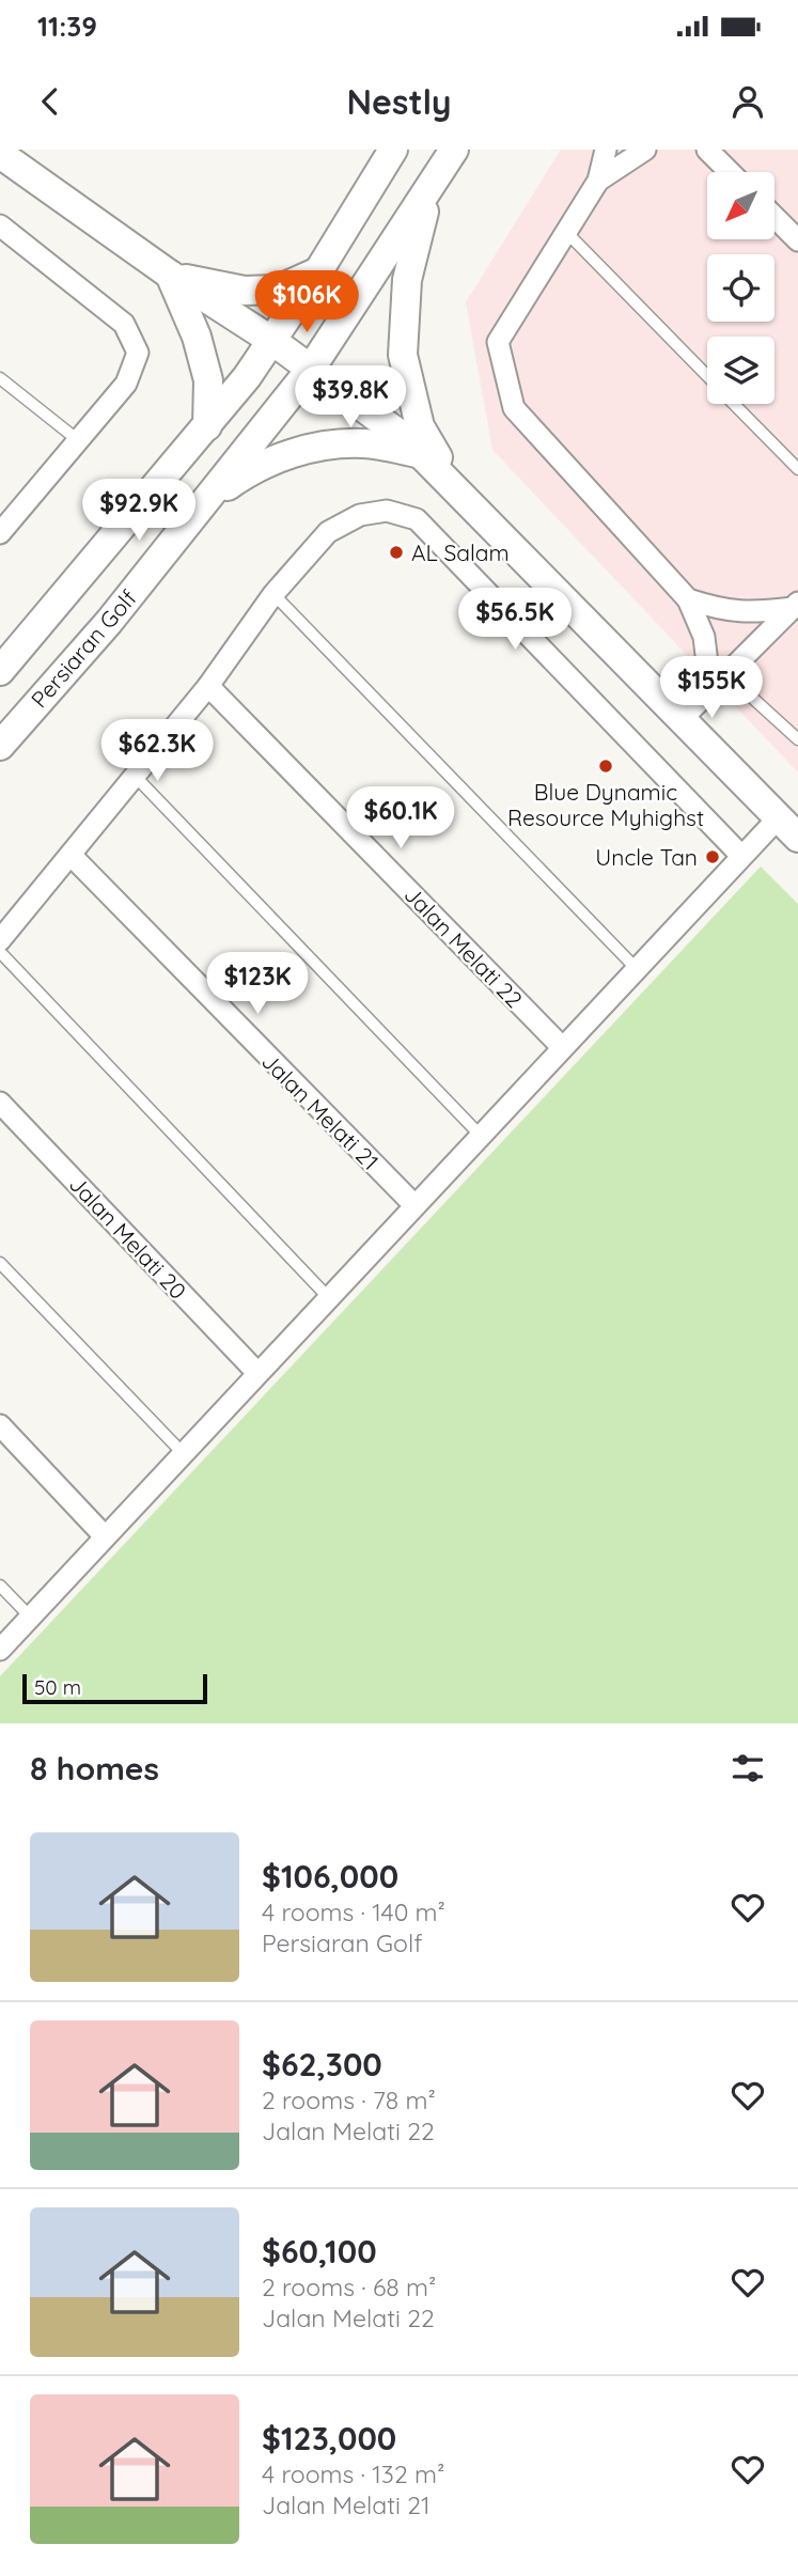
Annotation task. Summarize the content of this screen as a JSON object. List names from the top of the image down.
{
  "streets": {
    "street": [
      "Persiaran Golf",
      "Jalan Melati 22",
      "Jalan Melati 21",
      "Jalan Melati 20"
    ]
  },
  "places": ["AL Salam", "Blue Dynamic Resource Myhighst", "Uncle Tan"],
  "scale_bar": "50 m",
  "north": "bottom left",
  "page": {
    "status": "11:39",
    "header": "Nestly",
    "price": [
      "$106K",
      "$39.8K",
      "$92.9K",
      "$56.5K",
      "$155K",
      "$62.3K",
      "$60.1K",
      "$123K"
    ],
    "scale": "50 m",
    "heading": "8 homes",
    "list": [
      {
        "name": "$106,000",
        "note": "4 rooms · 140 m² · Persiaran Golf"
      },
      {
        "name": "$62,300",
        "note": "2 rooms · 78 m² · Jalan Melati 22"
      },
      {
        "name": "$60,100",
        "note": "2 rooms · 68 m² · Jalan Melati 22"
      },
      {
        "name": "$123,000",
        "note": "4 rooms · 132 m² · Jalan Melati 21"
      }
    ]
  }
}
